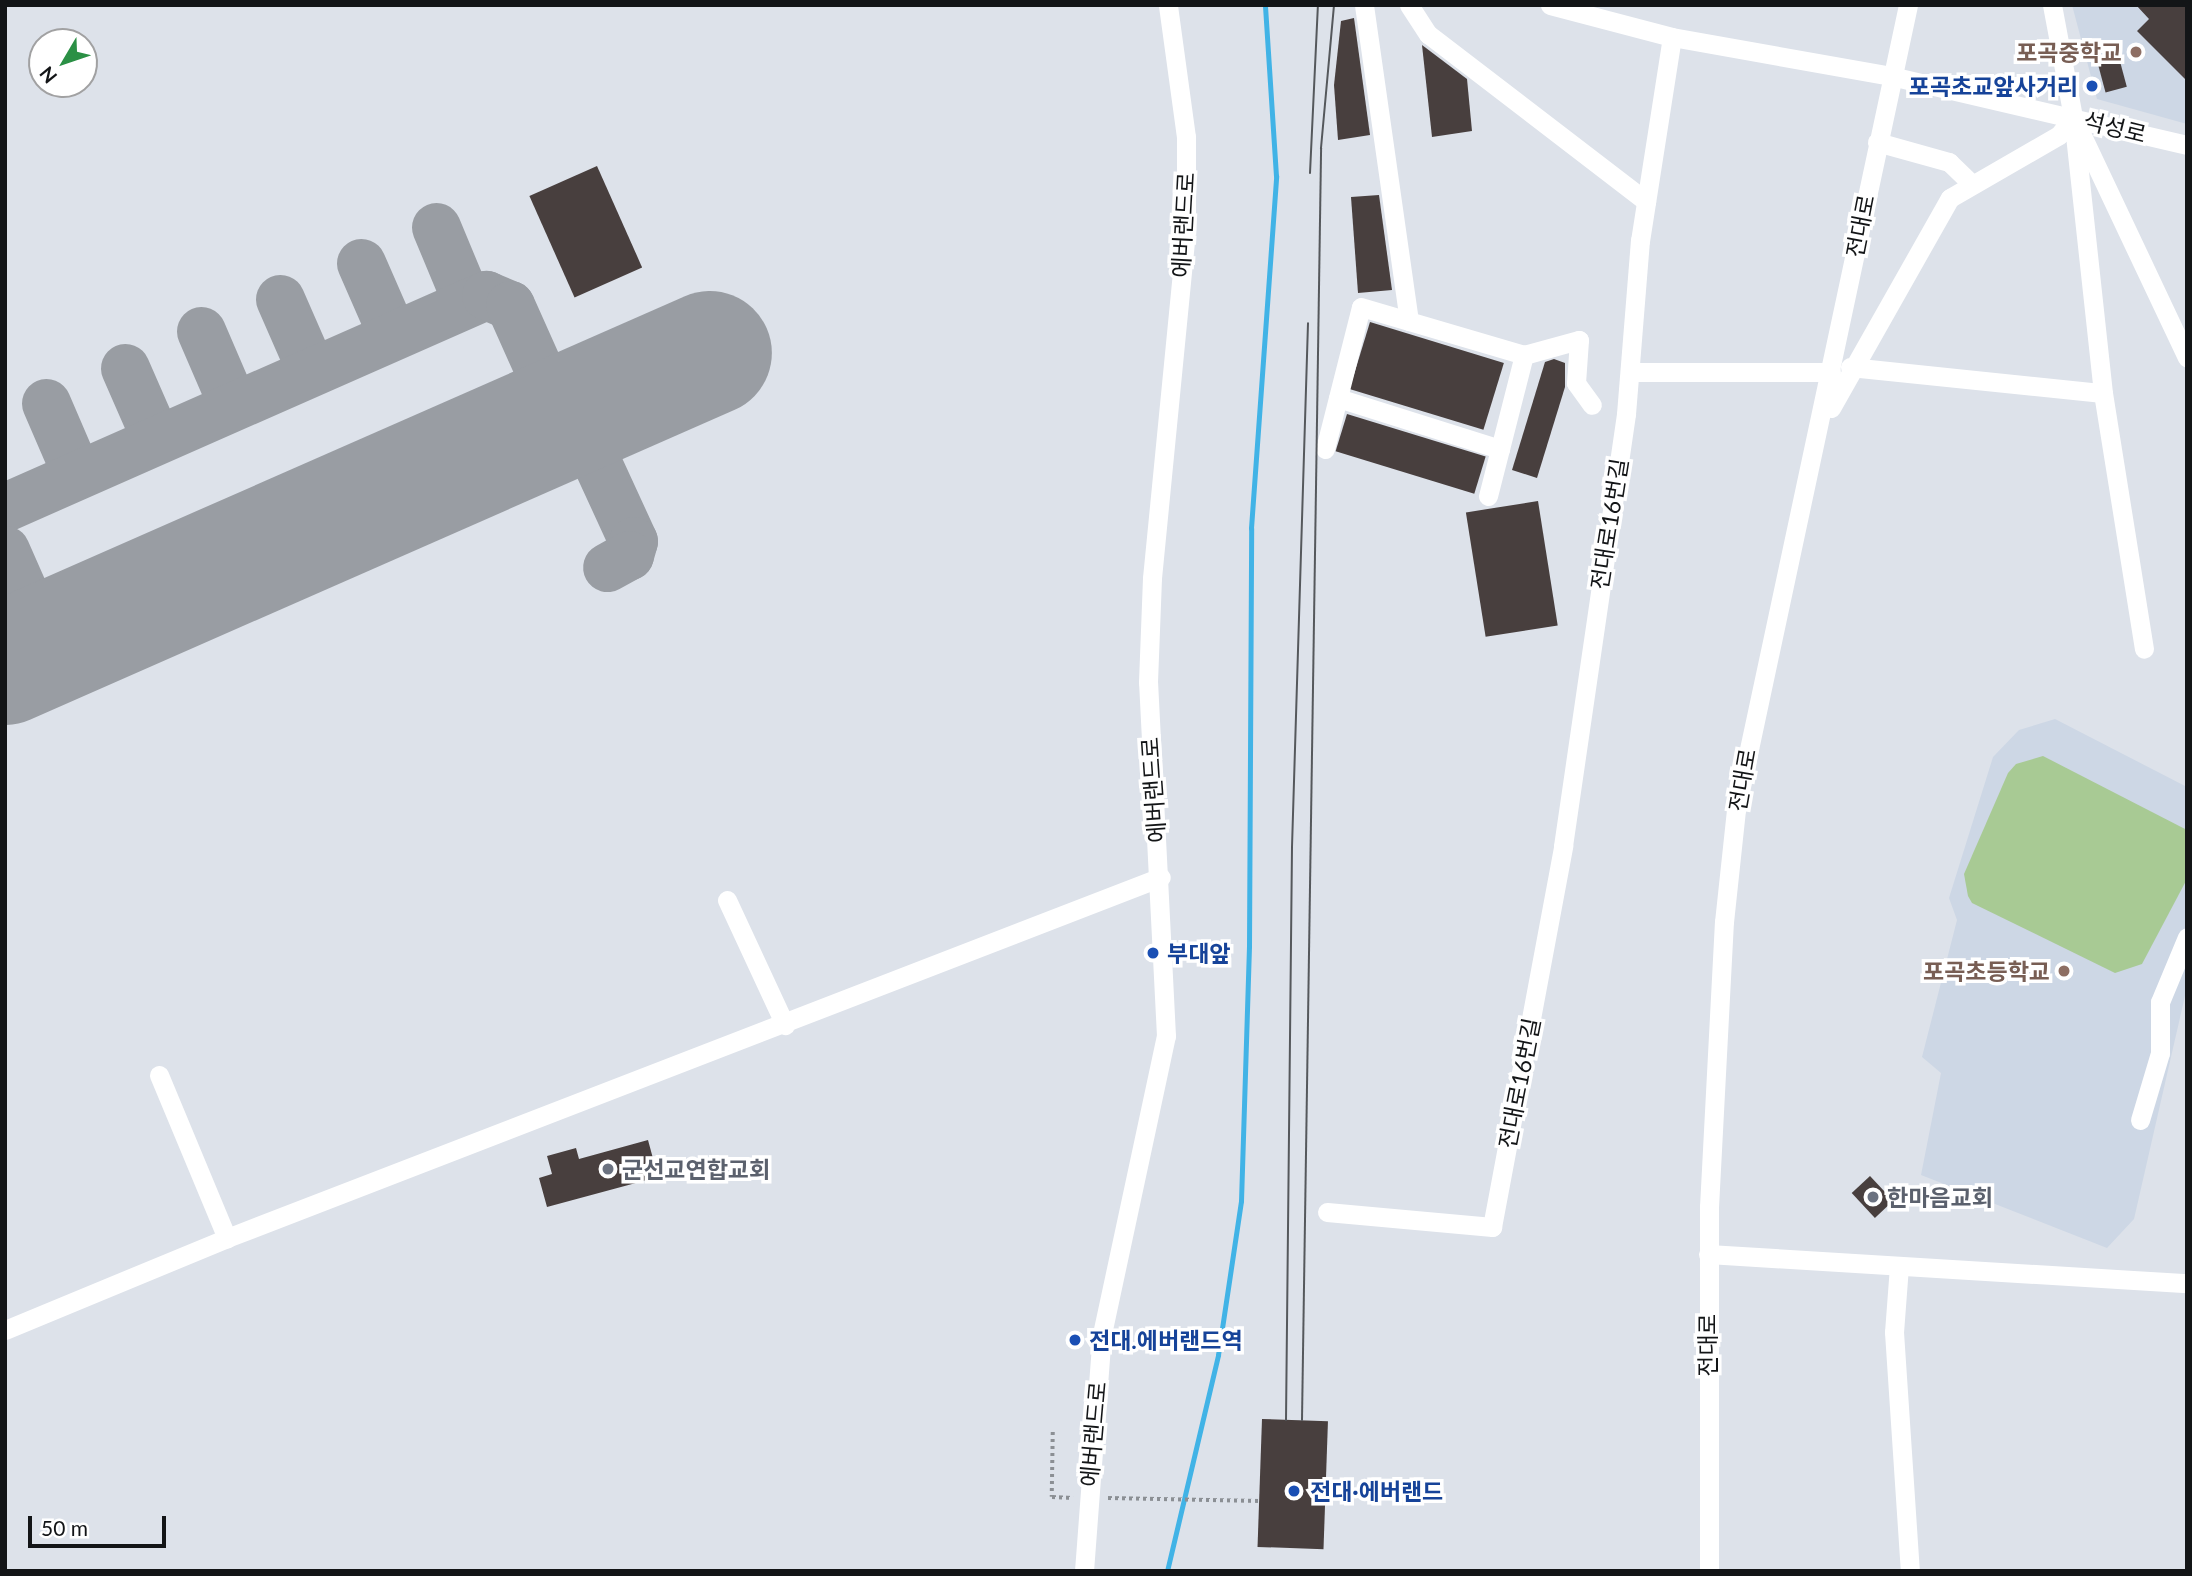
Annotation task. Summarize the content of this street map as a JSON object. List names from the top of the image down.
{
  "streets": {
    "street": [
      "석성로",
      "에버랜드로",
      "전대로",
      "전대로16번길"
    ]
  },
  "places": [
    "포곡중학교",
    "포곡초교앞사거리",
    "부대앞",
    "포곡초등학교",
    "군선교연합교회",
    "한마음교회",
    "전대.에버랜드역",
    "전대·에버랜드"
  ],
  "scale_bar": "50 m",
  "north": "bottom left"
}
